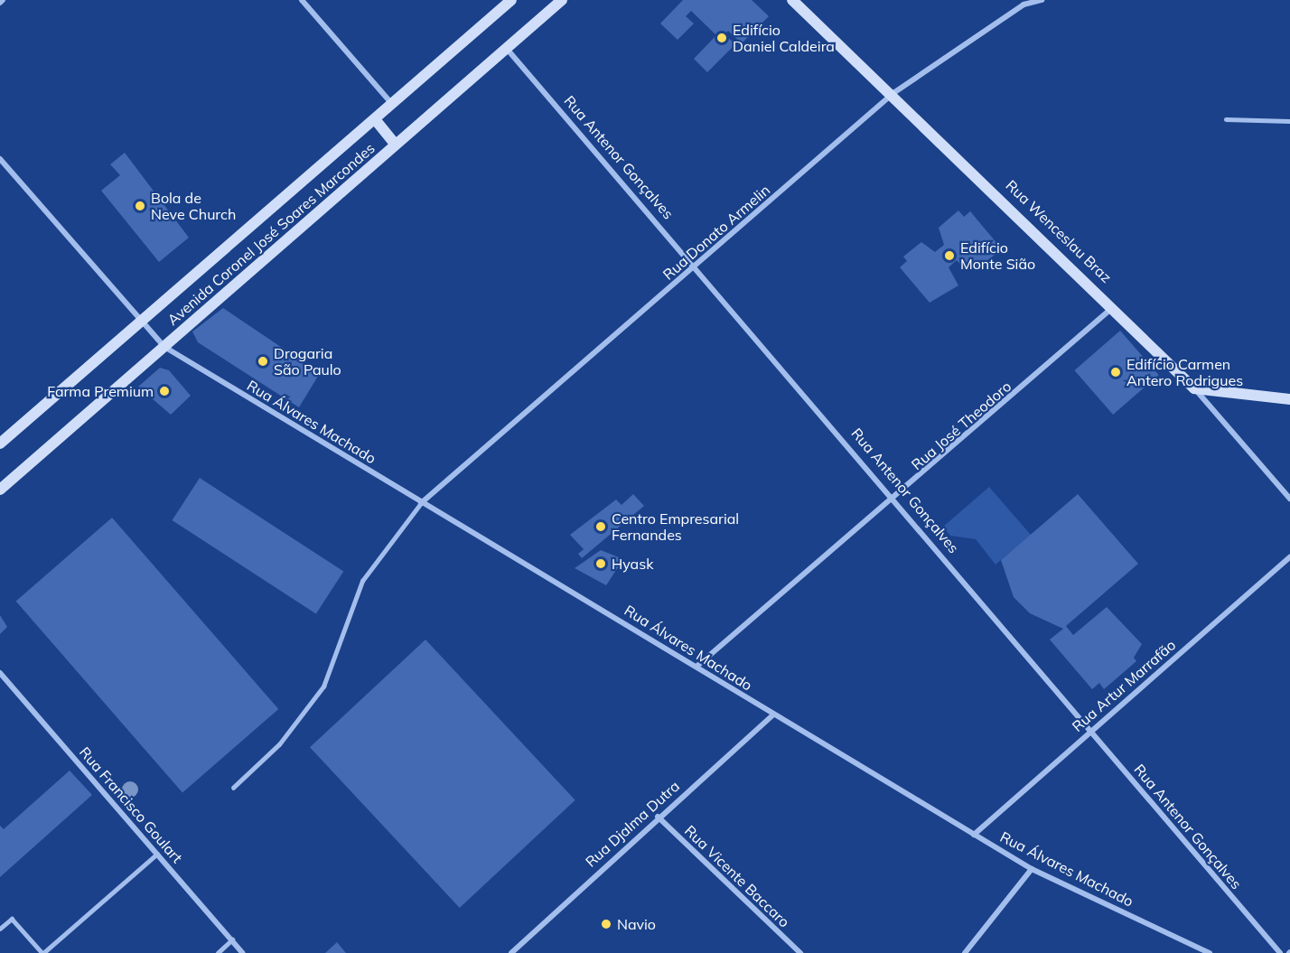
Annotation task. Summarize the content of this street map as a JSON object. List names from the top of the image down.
{
  "streets": {
    "main road": ["Rua Wenceslau Braz", "Avenida Coronel José Soares Marcondes"],
    "street": [
      "Rua Antenor Gonçalves",
      "Rua Donato Armelin",
      "Rua Álvares Machado",
      "Rua José Theodoro",
      "Rua Artur Marrafão",
      "Rua Francisco Goulart",
      "Rua Djalma Dutra",
      "Rua Vicente Baccaro"
    ]
  },
  "crossings": [
    ["Rua Antenor Gonçalves", "Rua Donato Armelin"],
    ["Rua Antenor Gonçalves", "Avenida Coronel José Soares Marcondes"],
    ["Rua Antenor Gonçalves", "Rua José Theodoro"],
    ["Rua Antenor Gonçalves", "Rua Artur Marrafão"],
    ["Rua Wenceslau Braz", "Rua Donato Armelin"],
    ["Rua Wenceslau Braz", "Rua José Theodoro"],
    ["Rua Donato Armelin", "Rua Álvares Machado"],
    ["Avenida Coronel José Soares Marcondes", "Rua Álvares Machado"],
    ["Rua Álvares Machado", "Rua José Theodoro"],
    ["Rua Álvares Machado", "Rua Artur Marrafão"],
    ["Rua Álvares Machado", "Rua Djalma Dutra"],
    ["Rua Djalma Dutra", "Rua Vicente Baccaro"]
  ],
  "places": [
    "Edifício Daniel Caldeira",
    "Bola de Neve Church",
    "Edifício Monte Sião",
    "Drogaria São Paulo",
    "Edifício Carmen Antero Rodrigues",
    "Farma Premium",
    "Centro Empresarial Fernandes",
    "Hyask",
    "Navio"
  ]
}
